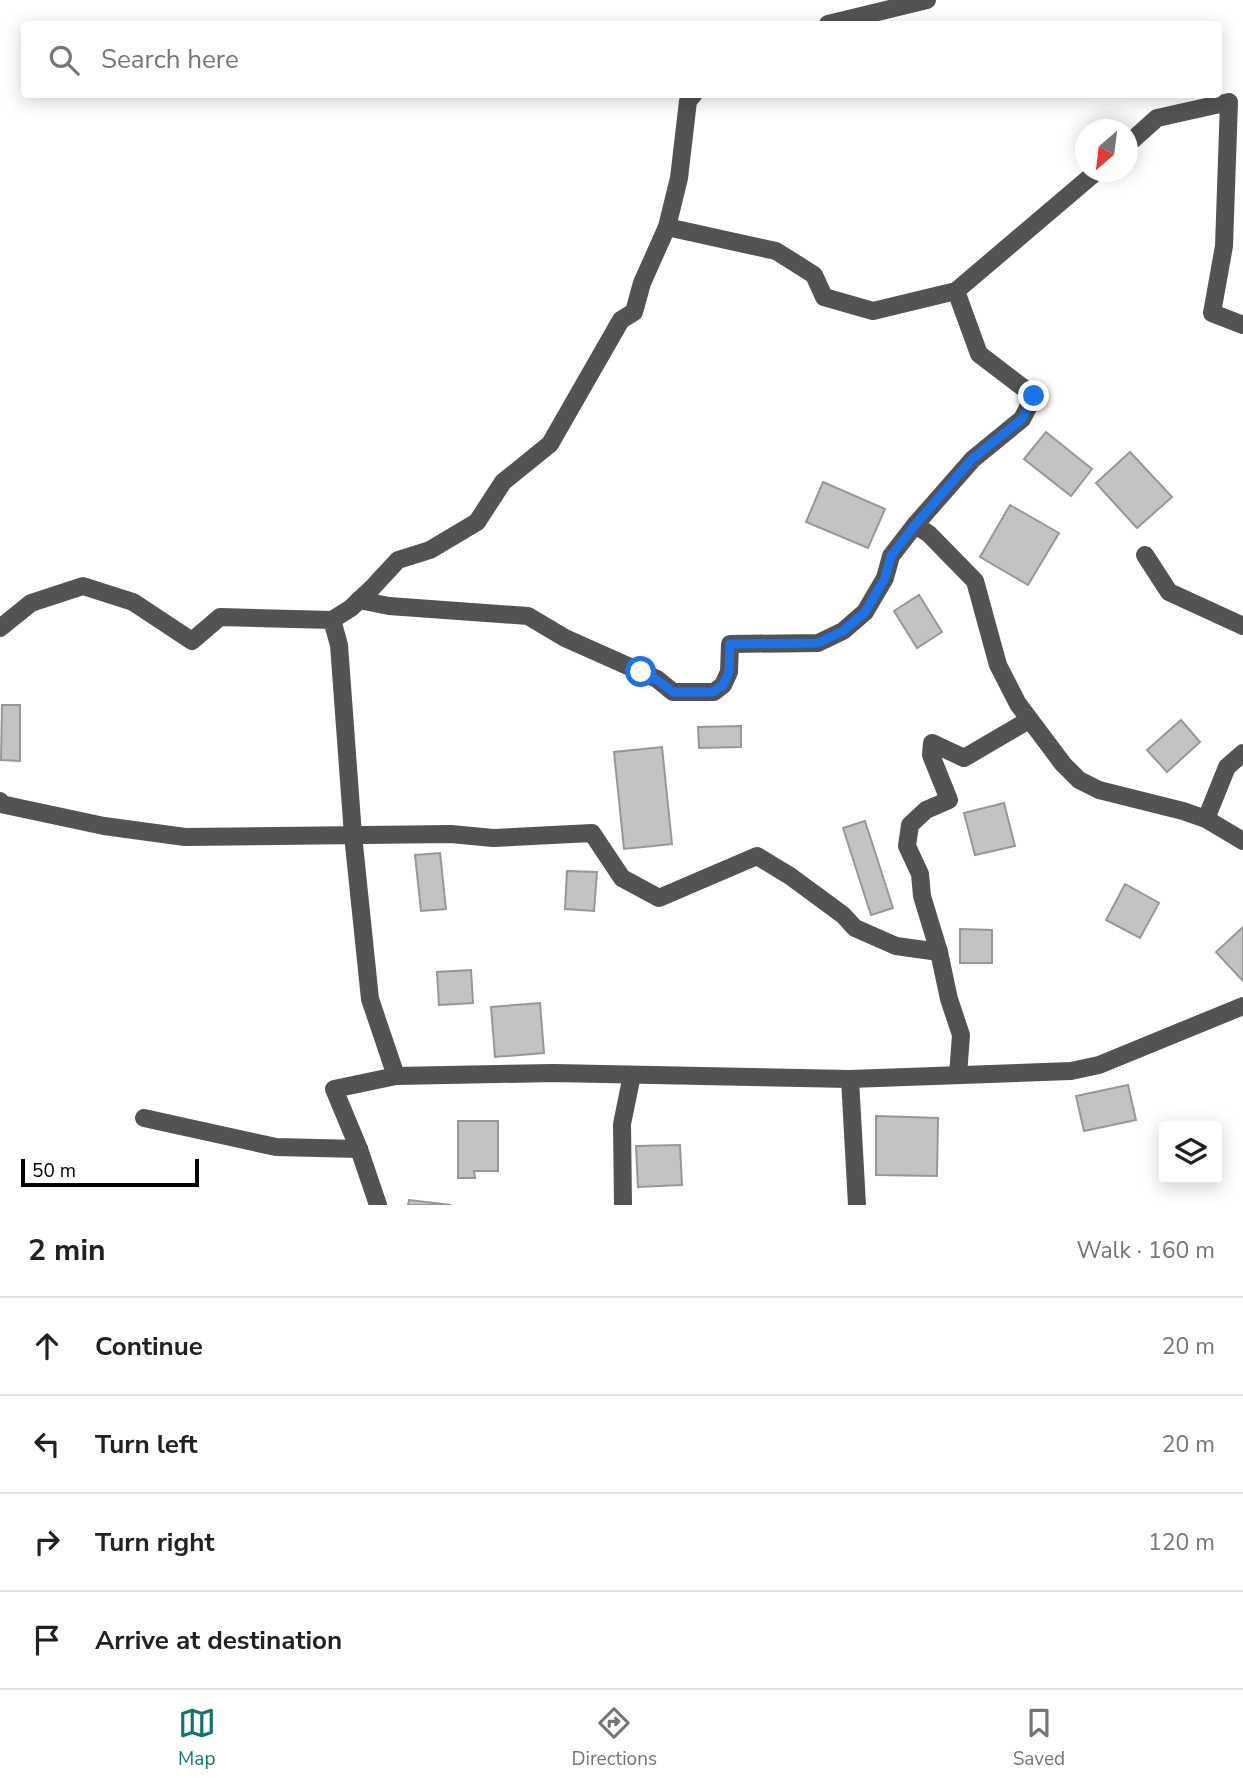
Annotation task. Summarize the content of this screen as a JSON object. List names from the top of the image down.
{
  "scale_bar": "50 m",
  "north": "bottom left",
  "page": {
    "search": "Search here",
    "scale": "50 m",
    "heading": ["2 min", "Walk · 160 m"],
    "list": [
      ["Continue", "20 m"],
      ["Turn left", "20 m"],
      ["Turn right", "120 m"],
      "Arrive at destination"
    ],
    "nav": ["Map", "Directions", "Saved"]
  }
}
